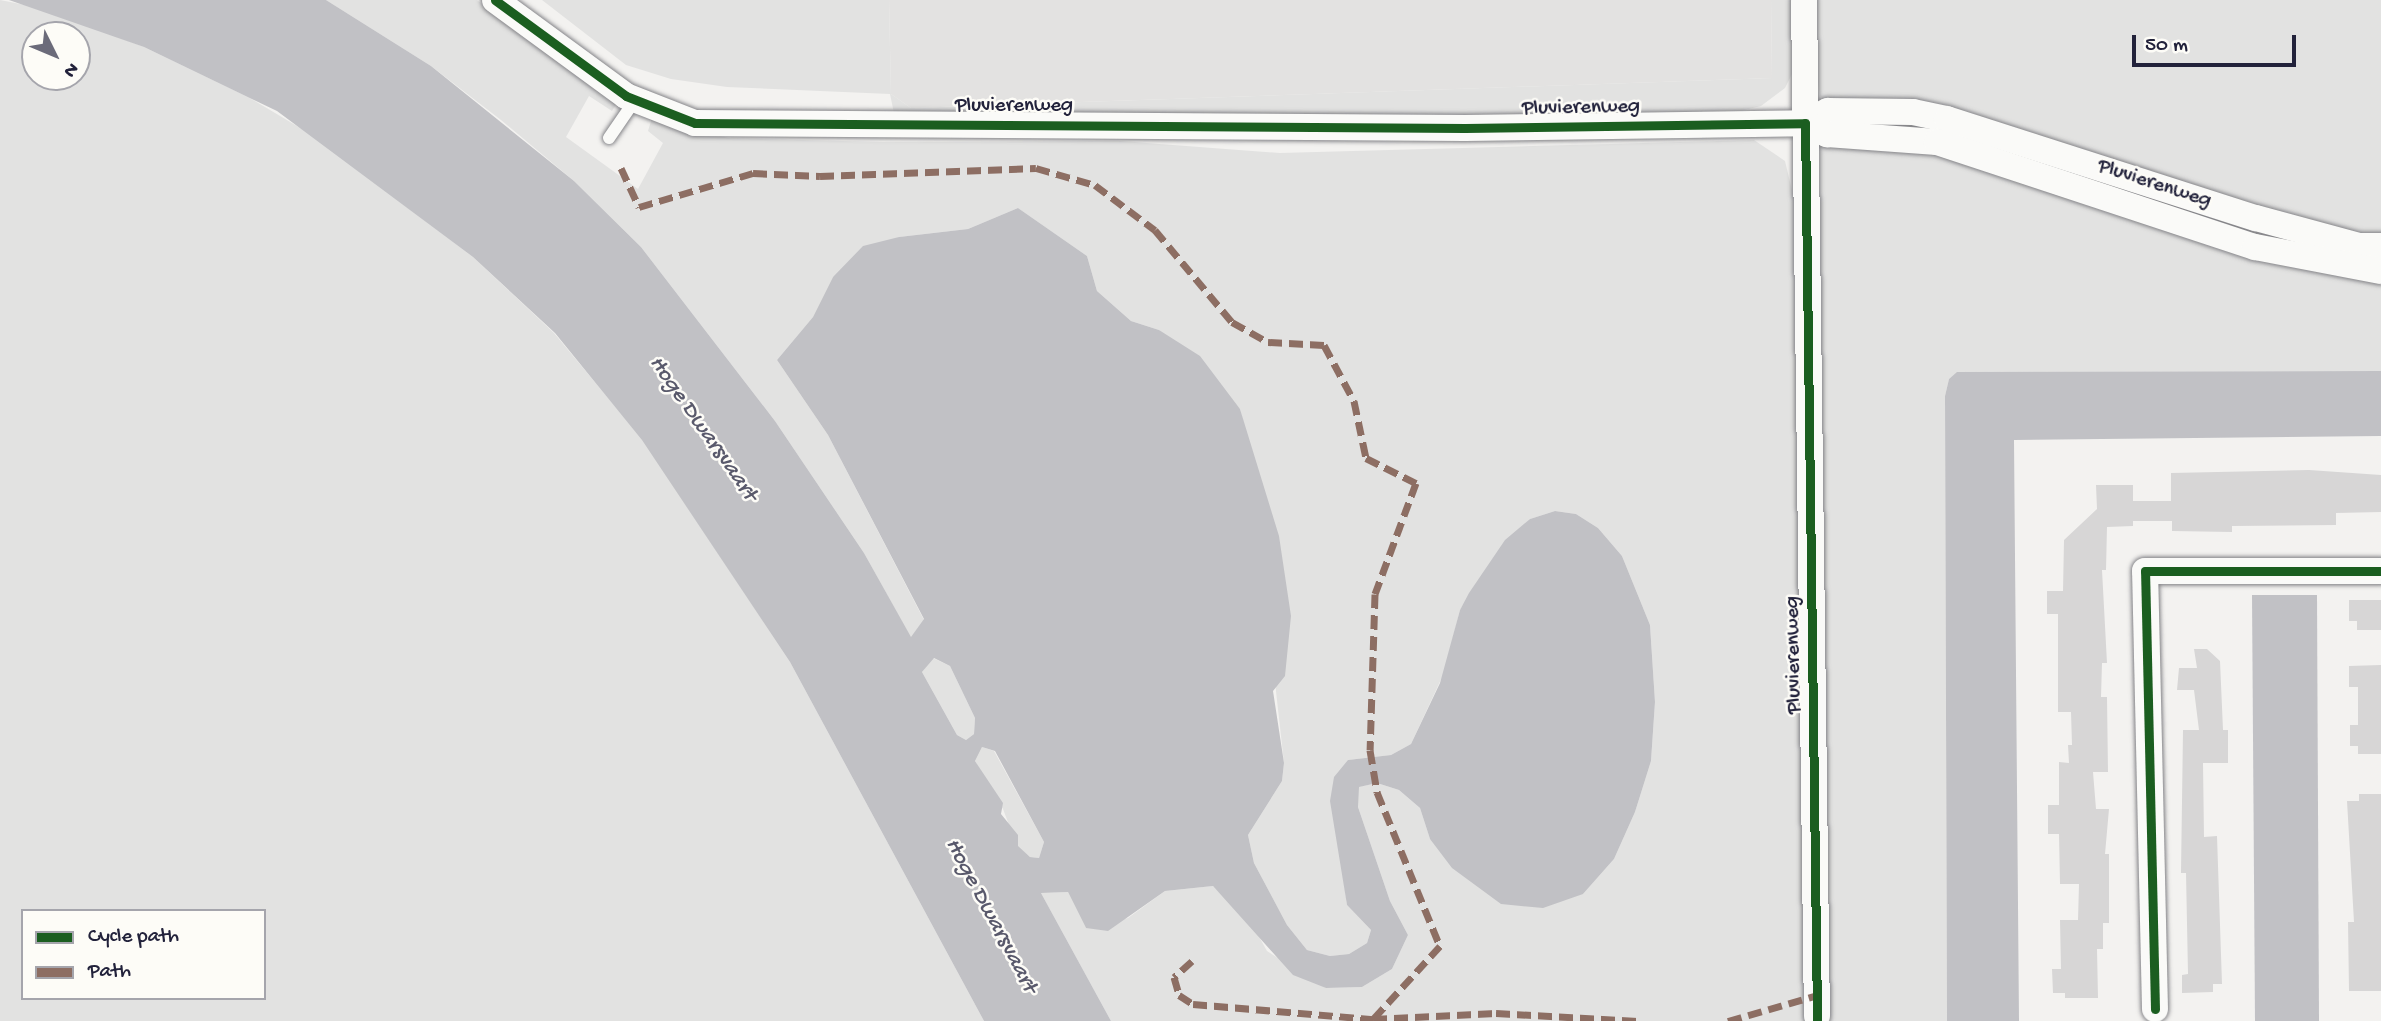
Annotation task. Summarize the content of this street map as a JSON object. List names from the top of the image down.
{
  "streets": {
    "street": ["Pluvierenweg"]
  },
  "water": ["Hoge Dwarsvaart"],
  "legend": ["Cycle path", "Path"],
  "scale_bar": "50 m",
  "north": "bottom right"
}
